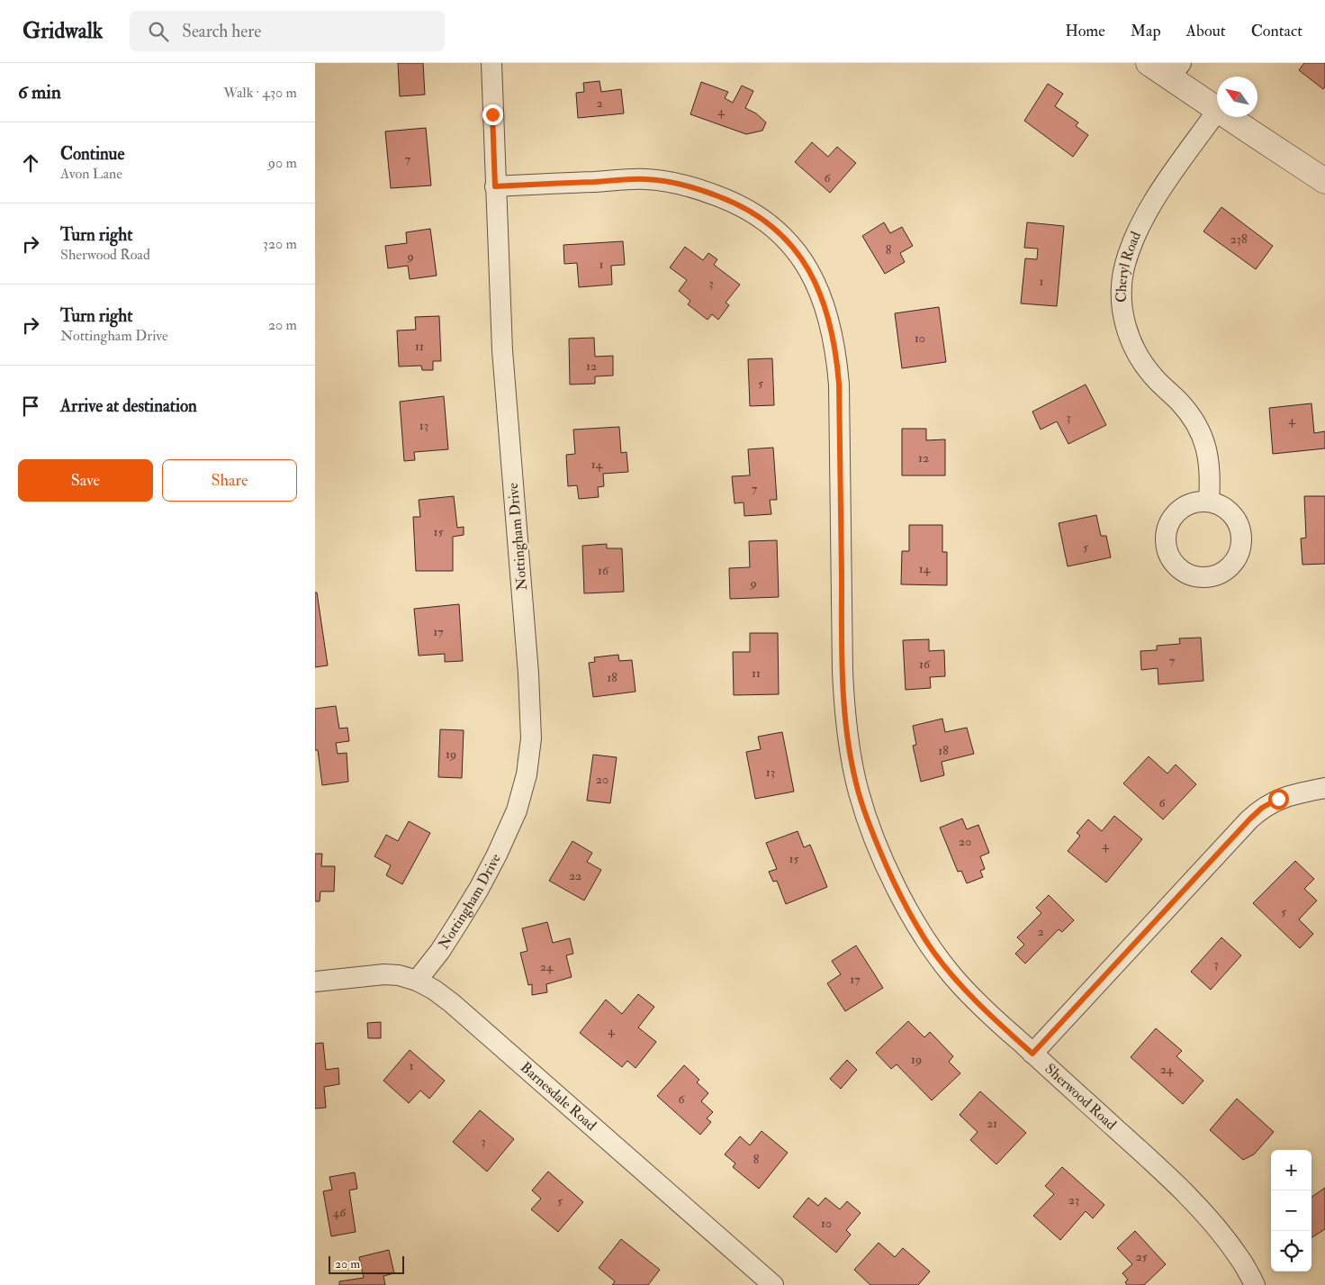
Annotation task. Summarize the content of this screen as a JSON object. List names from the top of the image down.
{
  "streets": {
    "street": [
      "Cheryl Road",
      "Nottingham Drive",
      "Barnesdale Road",
      "Sherwood Road"
    ]
  },
  "crossings": [
    ["Nottingham Drive", "Barnesdale Road"],
    ["Nottingham Drive", "Sherwood Road"]
  ],
  "house_numbers": [
    "2",
    "4",
    "7",
    "6",
    "238",
    "8",
    "9",
    "1",
    "1",
    "3",
    "10",
    "11",
    "12",
    "5",
    "3",
    "4",
    "13",
    "12",
    "14",
    "7",
    "15",
    "5",
    "14",
    "16",
    "9",
    "17",
    "7",
    "16",
    "11",
    "18",
    "18",
    "19",
    "13",
    "20",
    "6",
    "20",
    "4",
    "15",
    "22",
    "5",
    "2",
    "3",
    "24",
    "17",
    "4",
    "19",
    "1",
    "24",
    "6",
    "21",
    "3",
    "8",
    "23",
    "5",
    "46",
    "10",
    "25"
  ],
  "scale_bar": "20 m",
  "north": "top left",
  "page": {
    "header": "Gridwalk",
    "search": "Search here",
    "nav": [
      "Home",
      "Map",
      "About",
      "Contact"
    ],
    "heading": ["6 min", "Walk · 430 m"],
    "list": [
      ["Continue", "Avon Lane", "90 m"],
      ["Turn right", "Sherwood Road", "320 m"],
      ["Turn right", "Nottingham Drive", "20 m"],
      "Arrive at destination"
    ],
    "buttons": ["Save", "Share"],
    "map_buttons": ["+", "−"],
    "scale": "20 m"
  }
}
